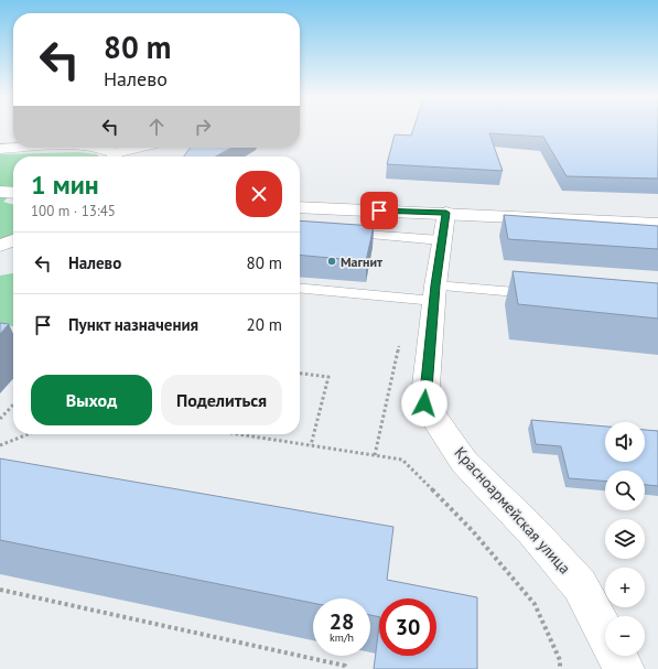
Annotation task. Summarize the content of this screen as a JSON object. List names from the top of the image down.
{
  "streets": {
    "main road": ["Красноармейская улица"]
  },
  "places": ["Магнит"],
  "page": {
    "turn": ["80 m", "Налево"],
    "heading": ["1 мин", "100 m · 13:45"],
    "list": [
      {
        "name": "Налево",
        "value": "80 m"
      },
      {
        "name": "Пункт назначения",
        "value": "20 m"
      }
    ],
    "buttons": ["Выход", "Поделиться"],
    "map_buttons": ["+", "−"],
    "speed": "28 km/h",
    "limit": "30"
  }
}
